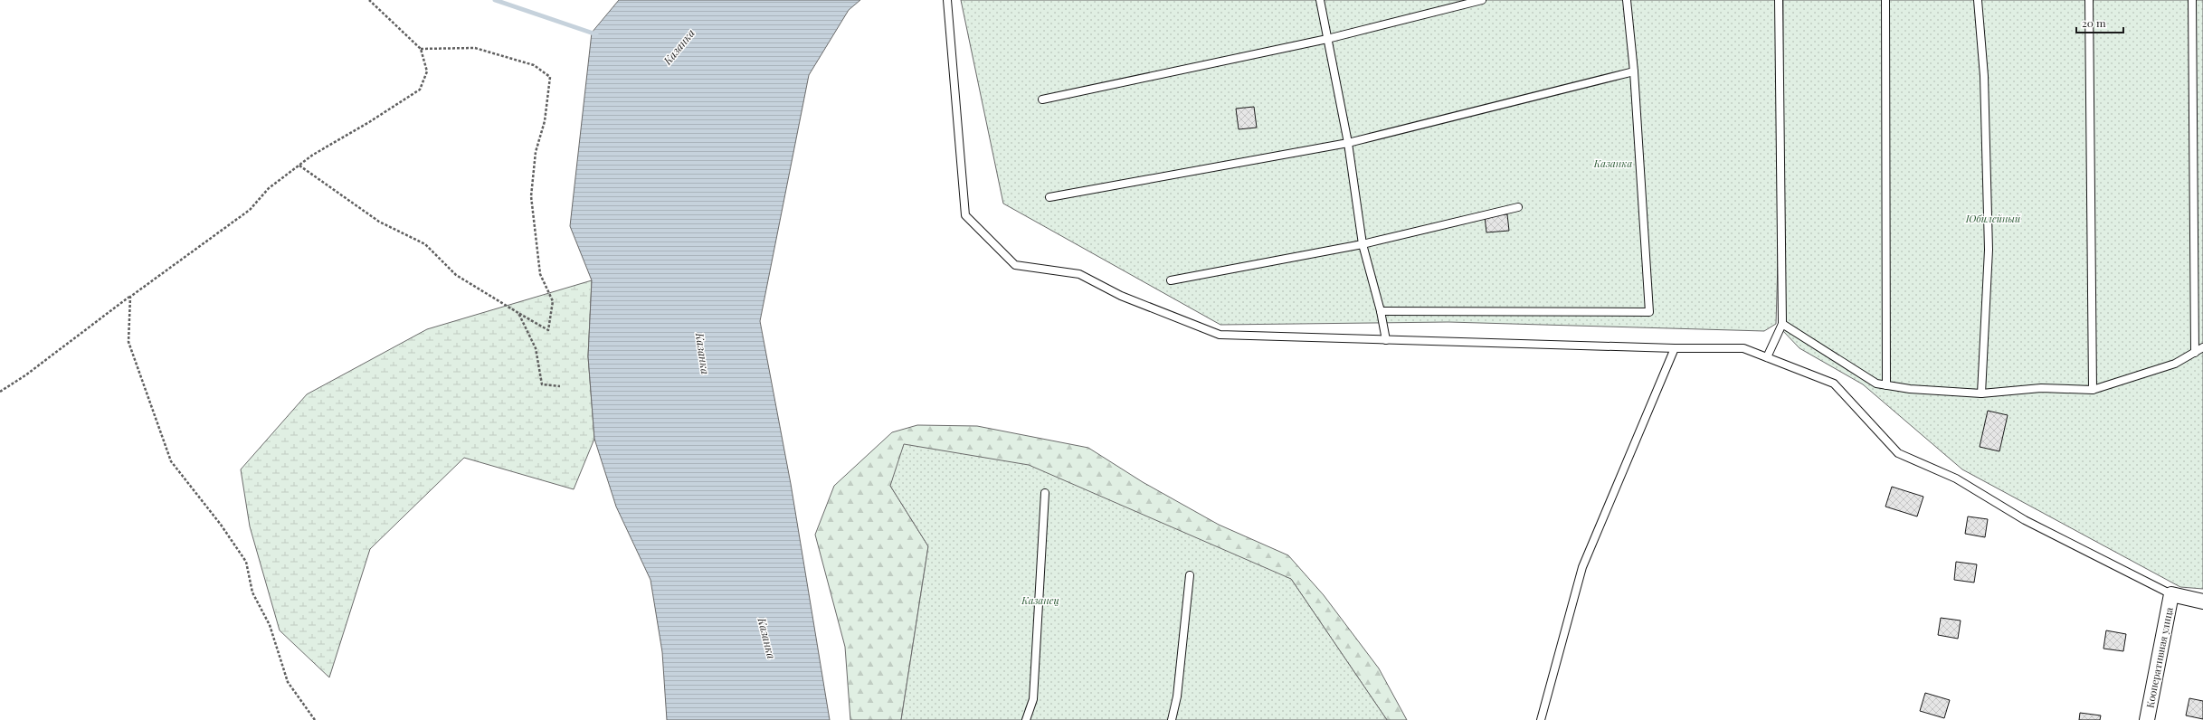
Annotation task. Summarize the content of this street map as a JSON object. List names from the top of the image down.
{
  "streets": {
    "street": ["Кооперативная улица"]
  },
  "water": ["Казанка"],
  "parks": ["Казанка", "Юбилейный", "Казанец"],
  "scale_bar": "20 m"
}
